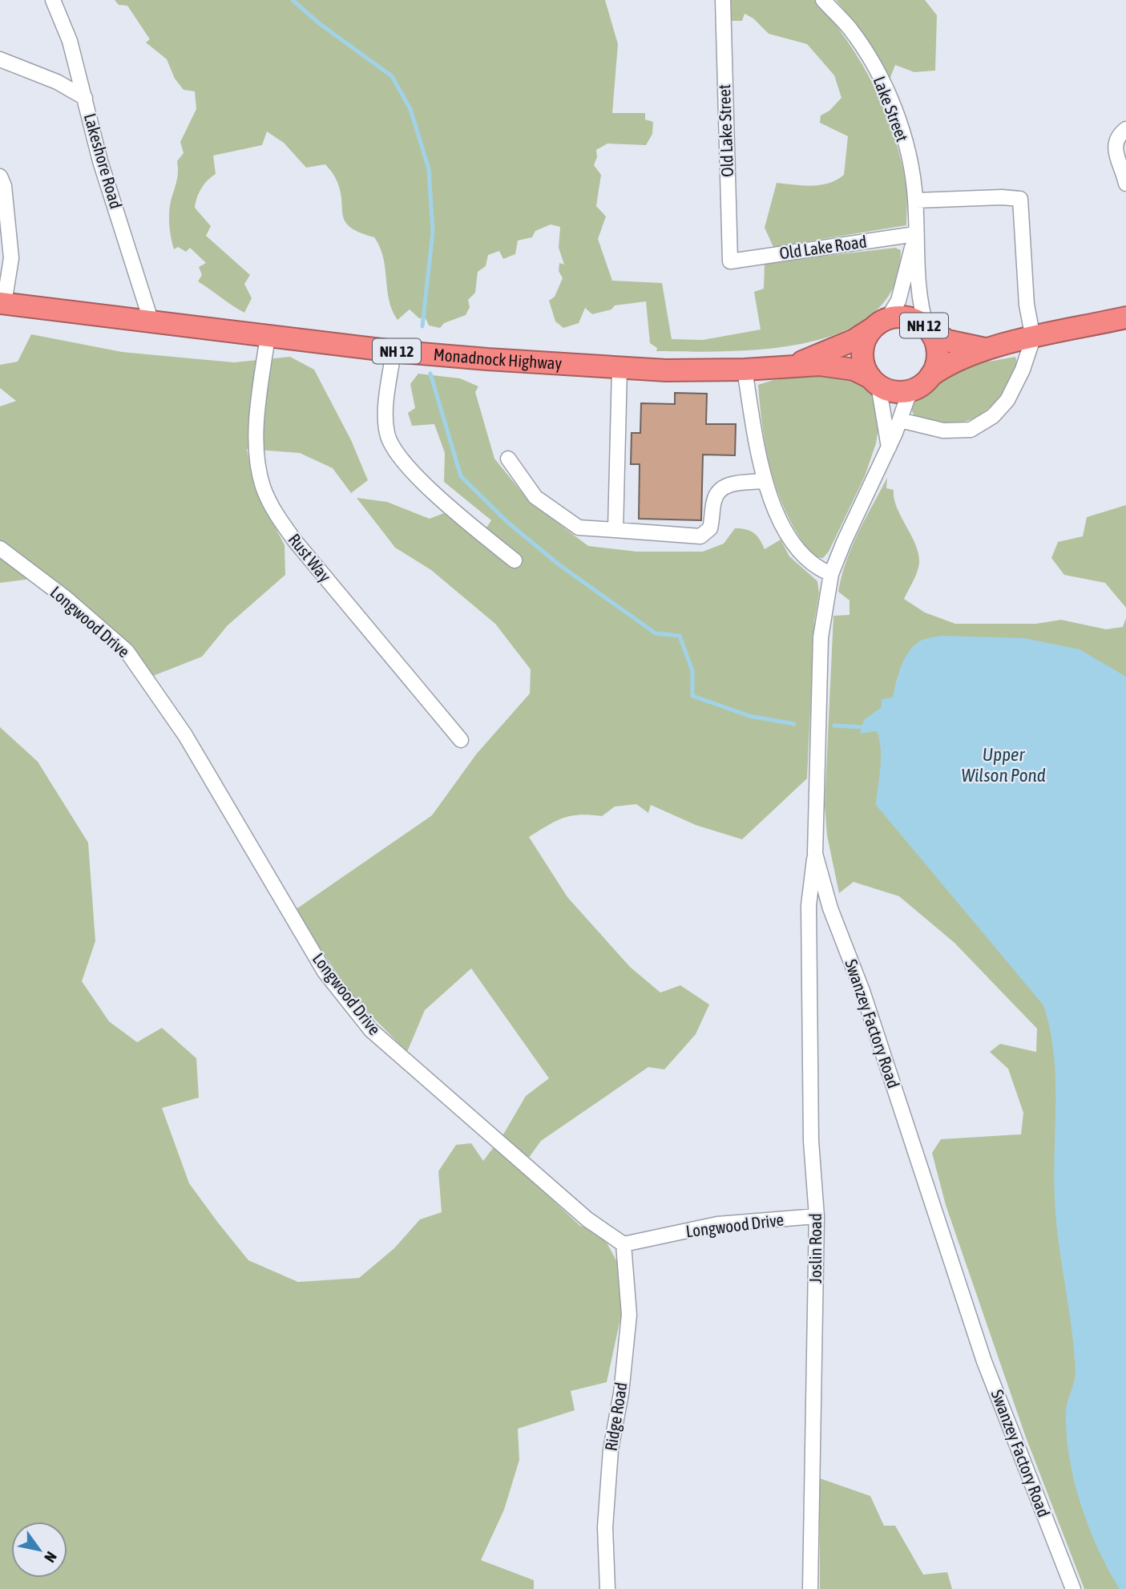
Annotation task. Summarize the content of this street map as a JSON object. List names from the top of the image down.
{
  "streets": {
    "highway": ["NH 12", "Monadnock Highway"],
    "street": [
      "Lake Street",
      "Old Lake Street",
      "Lakeshore Road",
      "Old Lake Road",
      "Rust Way",
      "Longwood Drive",
      "Swanzey Factory Road",
      "Joslin Road",
      "Ridge Road"
    ]
  },
  "crossings": [
    ["Lake Street", "Old Lake Road"],
    ["Lake Street", "NH 12"],
    ["Lake Street", "Monadnock Highway"],
    ["Lake Street", "Swanzey Factory Road"],
    ["Old Lake Street", "Old Lake Road"],
    ["Lakeshore Road", "Monadnock Highway"],
    ["NH 12", "Monadnock Highway"],
    ["NH 12", "Swanzey Factory Road"],
    ["Monadnock Highway", "Rust Way"],
    ["Monadnock Highway", "Swanzey Factory Road"],
    ["Longwood Drive", "Joslin Road"],
    ["Longwood Drive", "Ridge Road"],
    ["Swanzey Factory Road", "Joslin Road"]
  ],
  "water": ["Upper Wilson Pond"],
  "north": "bottom right"
}
